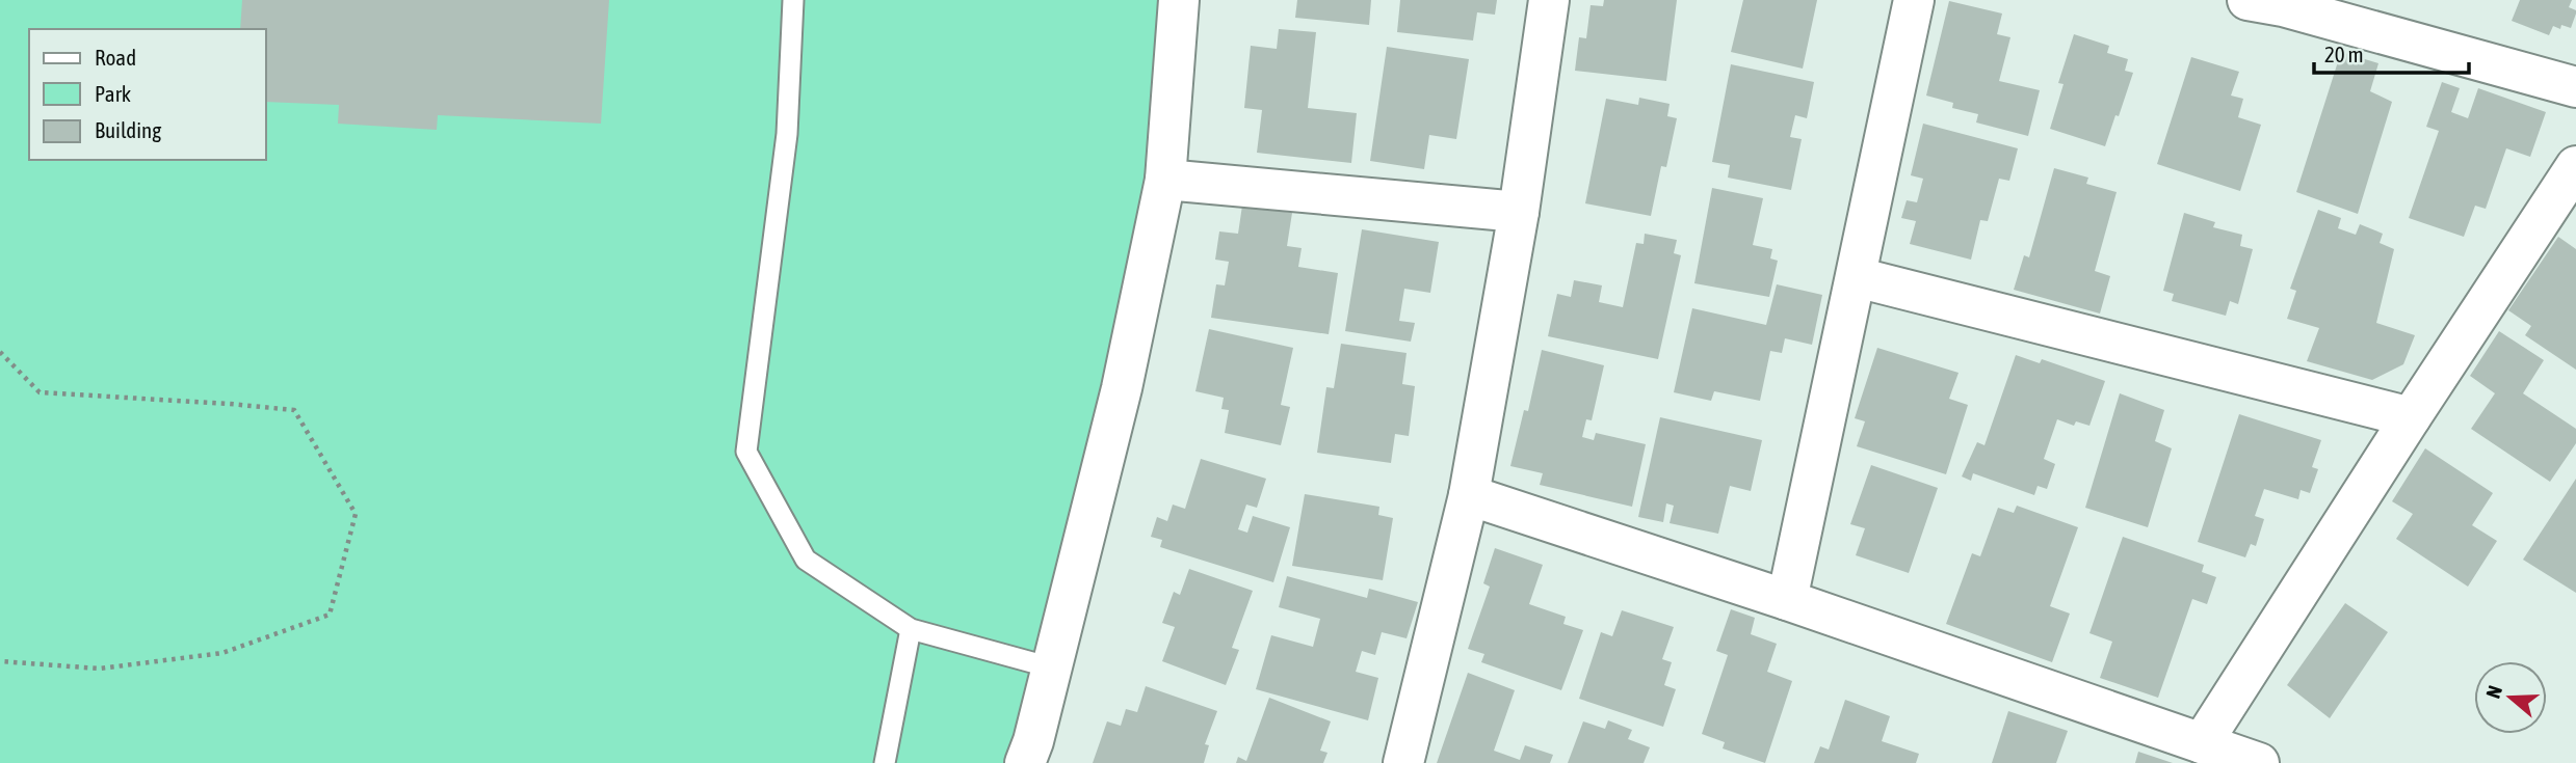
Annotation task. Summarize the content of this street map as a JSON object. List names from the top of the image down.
{
  "legend": ["Road", "Park", "Building"],
  "scale_bar": "20 m",
  "north": "left"
}
